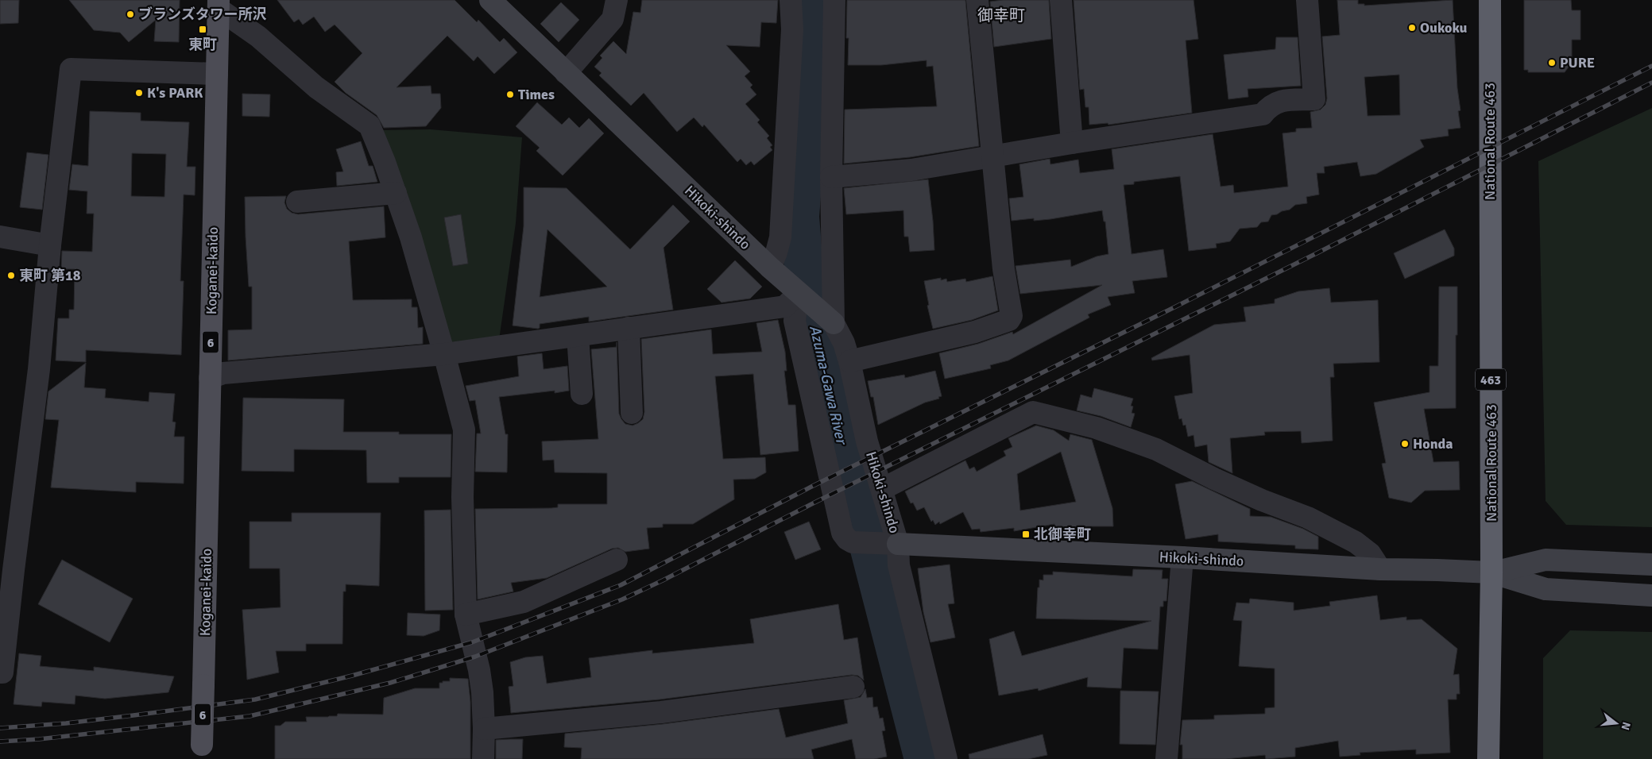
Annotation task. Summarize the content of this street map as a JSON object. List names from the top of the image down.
{
  "streets": {
    "highway": ["National Route 463", "463"],
    "main road": ["Koganei-kaido", "6"],
    "street": ["Hikoki-shindo"]
  },
  "crossings": [
    ["National Route 463", "Hikoki-shindo"]
  ],
  "districts": ["御幸町"],
  "water": ["Azuma-Gawa River"],
  "places": {
    "other": [
      "ブランズタワー所沢",
      "Oukoku",
      "PURE",
      "K's PARK",
      "Times",
      "東町 第18",
      "Honda"
    ],
    "transit": ["東町", "北御幸町"]
  },
  "north": "right"
}
